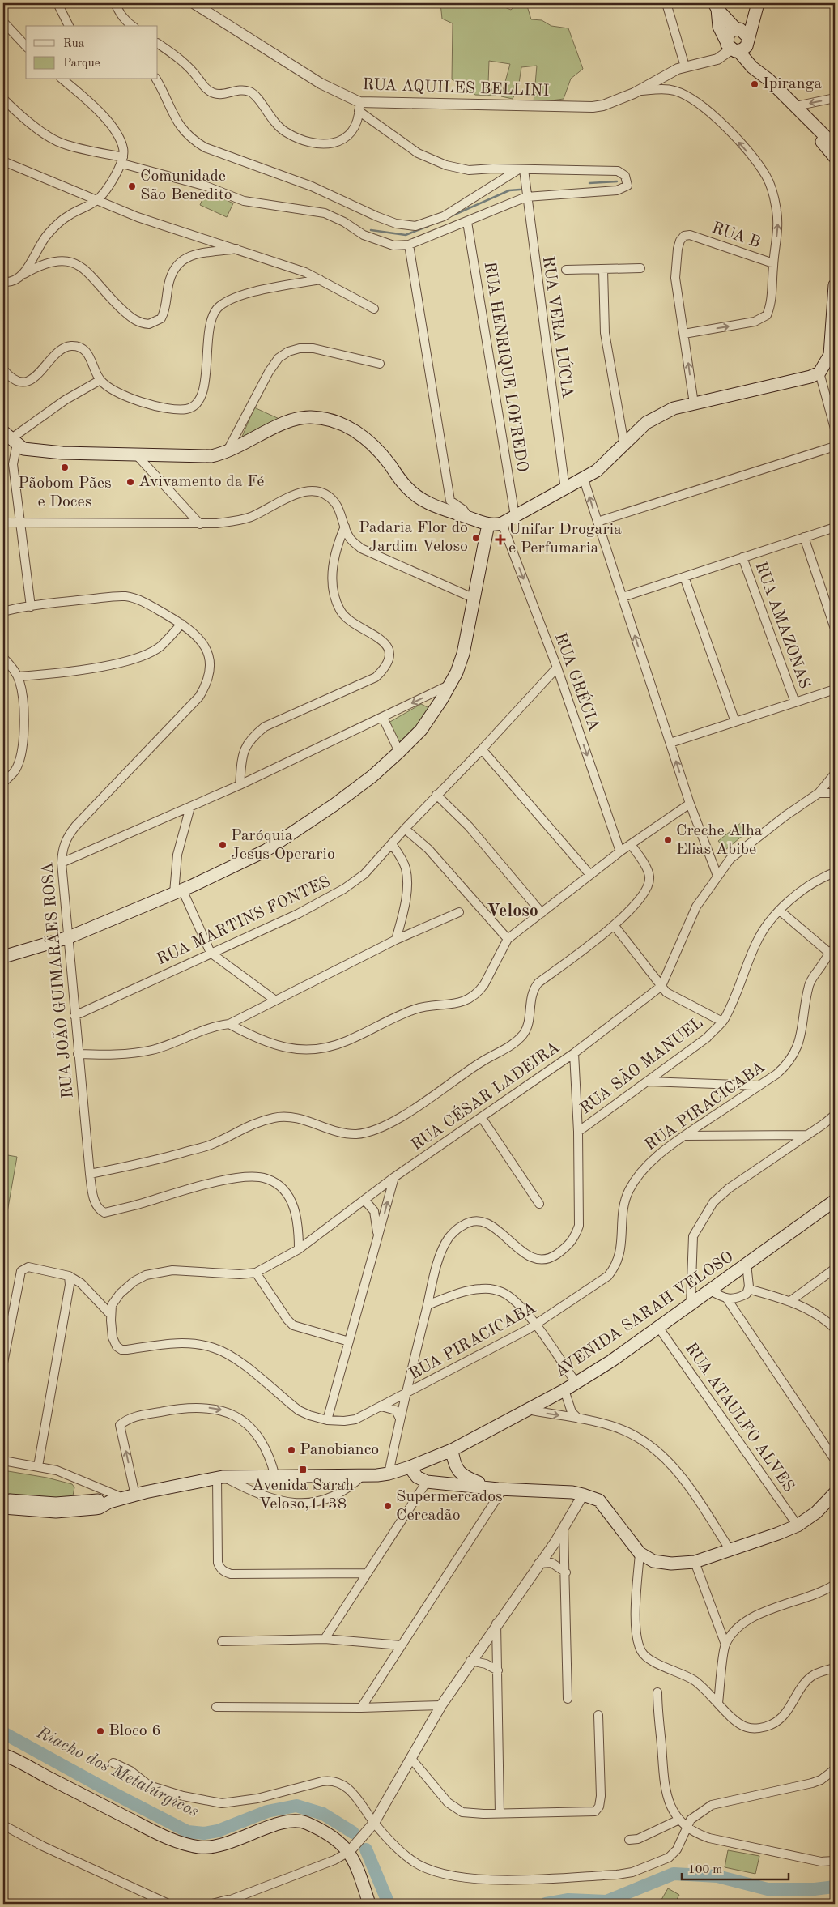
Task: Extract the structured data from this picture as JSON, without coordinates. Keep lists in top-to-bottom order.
{
  "streets": {
    "main road": ["AVENIDA SARAH VELOSO"],
    "street": [
      "RUA AQUILES BELLINI",
      "RUA B",
      "RUA VERA LÚCIA",
      "RUA HENRIQUE LOFREDO",
      "RUA AMAZONAS",
      "RUA GRÉCIA",
      "RUA MARTINS FONTES",
      "RUA JOÃO GUIMARÃES ROSA",
      "RUA SÃO MANUEL",
      "RUA CÉSAR LADEIRA",
      "RUA PIRACICABA",
      "RUA ATAULFO ALVES"
    ]
  },
  "crossings": [
    ["RUA GRÉCIA", "RUA MARTINS FONTES"],
    ["RUA MARTINS FONTES", "RUA JOÃO GUIMARÃES ROSA"],
    ["RUA JOÃO GUIMARÃES ROSA", "RUA CÉSAR LADEIRA"],
    ["RUA CÉSAR LADEIRA", "RUA PIRACICABA"],
    ["AVENIDA SARAH VELOSO", "RUA ATAULFO ALVES"]
  ],
  "one_way": ["RUA GRÉCIA"],
  "districts": ["Veloso"],
  "water": ["Riacho dos Metalúrgicos"],
  "places": {
    "other": [
      "Ipiranga",
      "Comunidade São Benedito",
      "Pãobom Pães e Doces",
      "Avivamento da Fé",
      "Padaria Flor do Jardim Veloso",
      "Creche Alha Elias Abibe",
      "Paróquia Jesus Operario",
      "Panobianco",
      "Supermercados Cercadão",
      "Bloco 6"
    ],
    "health": ["Unifar Drogaria e Perfumaria"],
    "transit": ["Avenida Sarah Veloso,1138"]
  },
  "legend": ["Rua", "Parque"],
  "scale_bar": "100 m"
}
